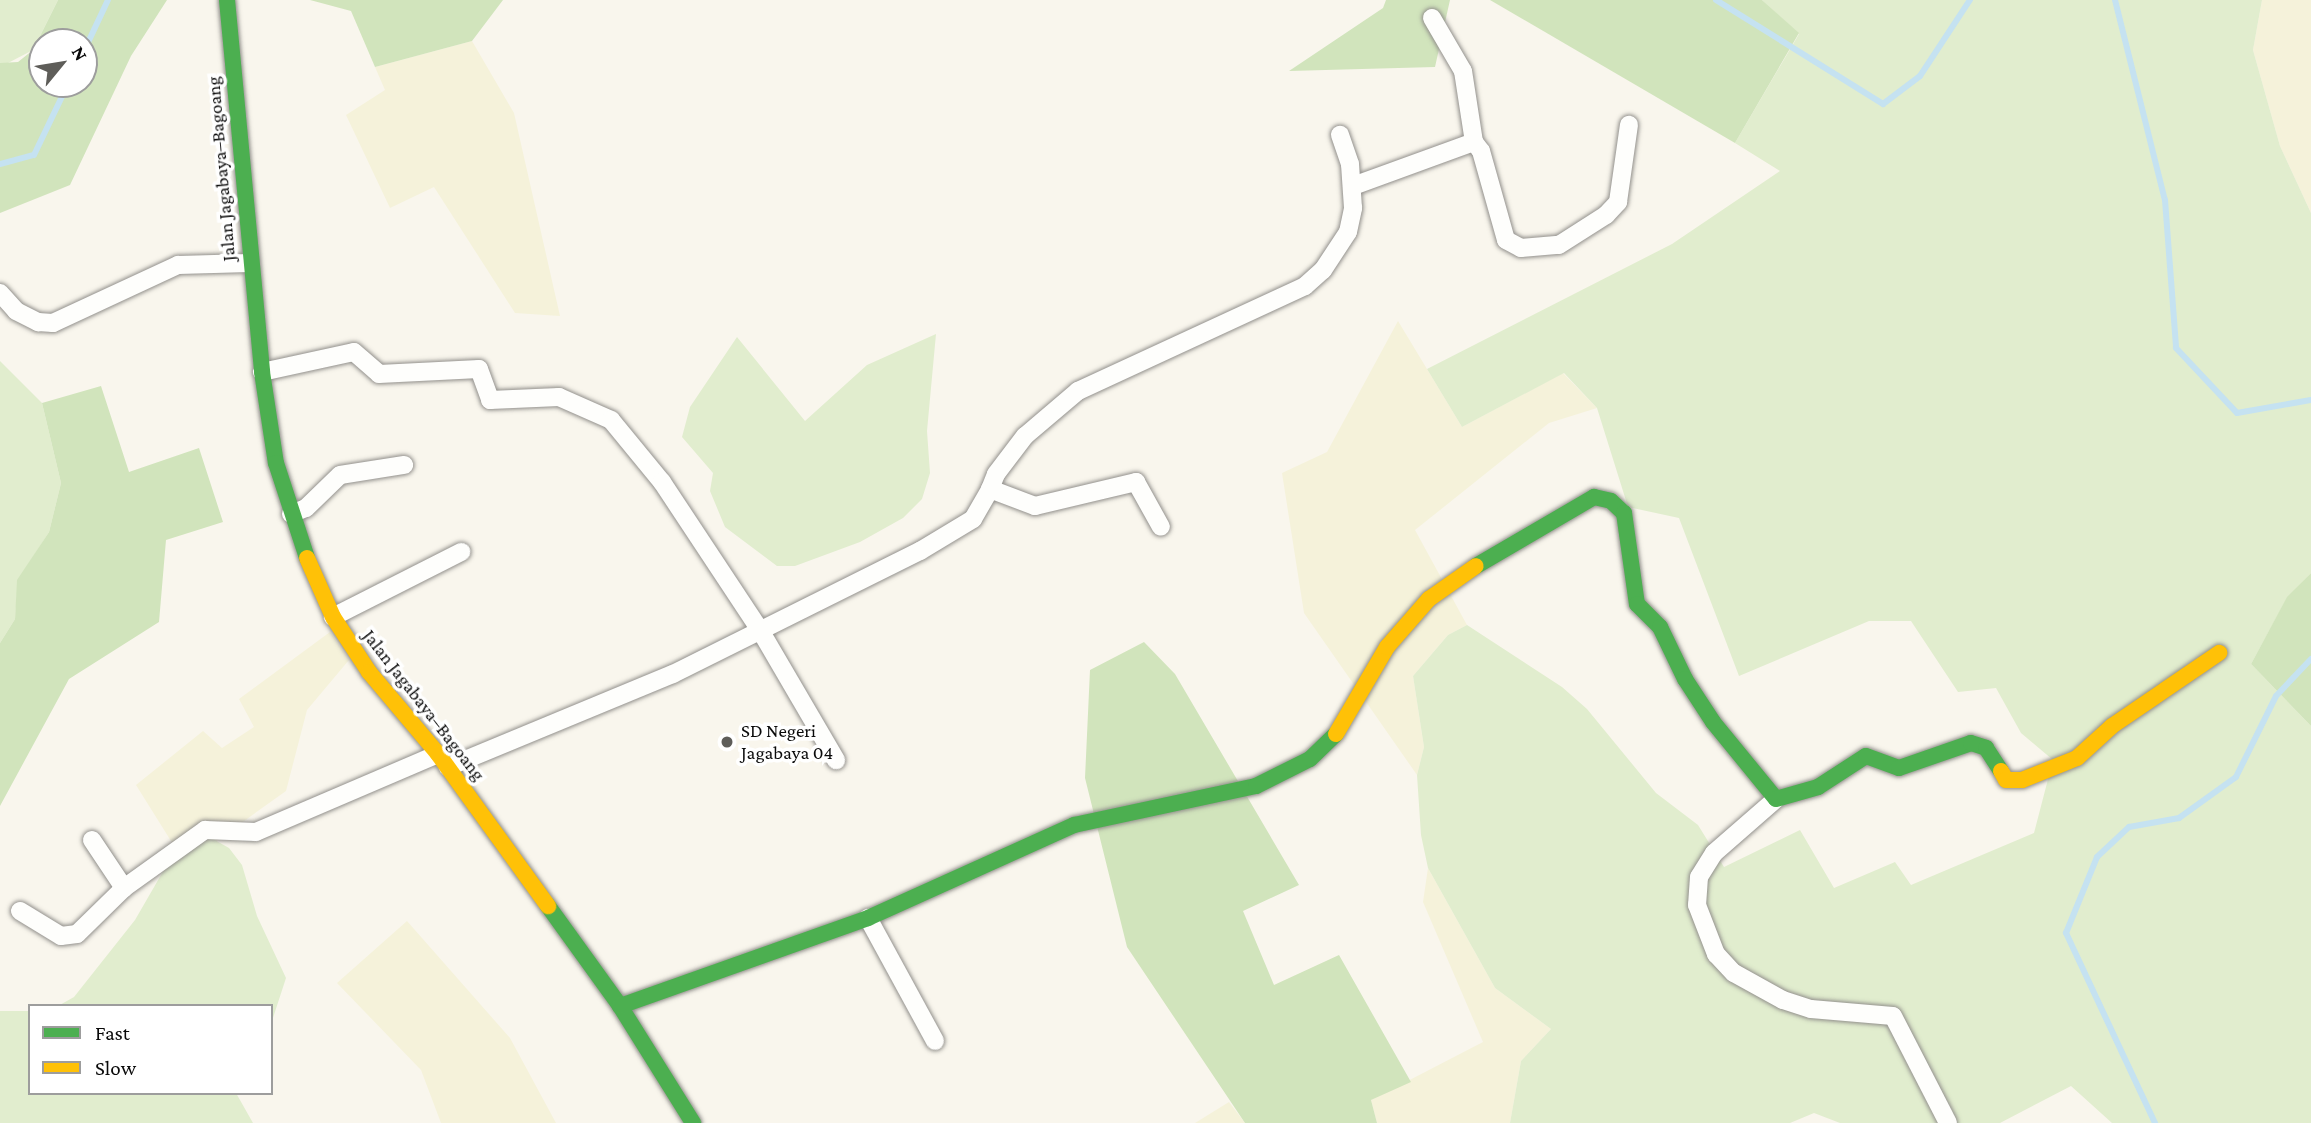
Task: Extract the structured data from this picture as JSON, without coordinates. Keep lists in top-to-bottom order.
{
  "streets": {
    "street": ["Jalan Jagabaya–Bagoang"]
  },
  "places": ["SD Negeri Jagabaya 04"],
  "legend": ["Fast", "Slow"],
  "north": "top right"
}
